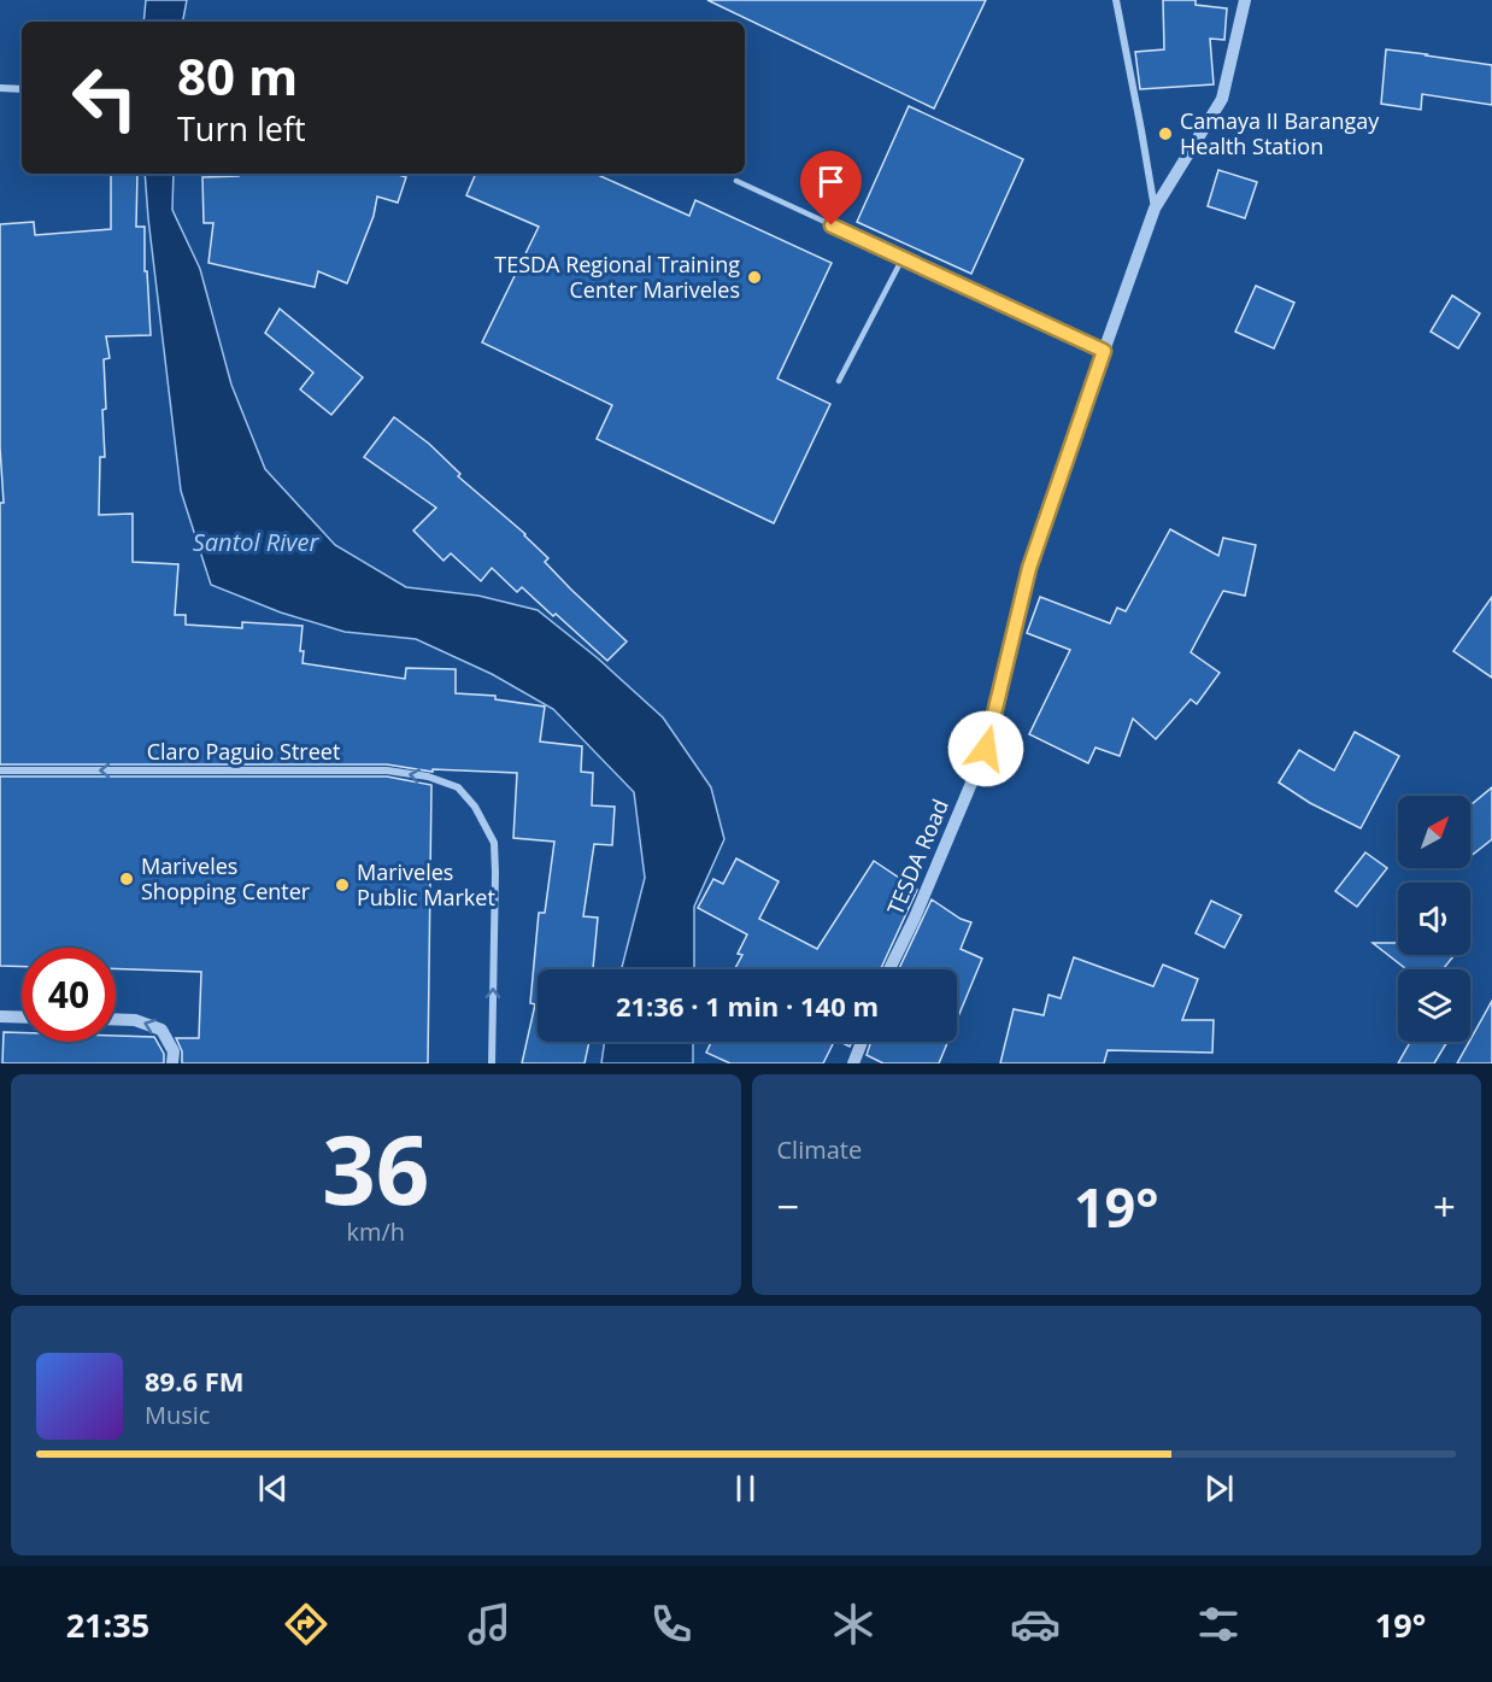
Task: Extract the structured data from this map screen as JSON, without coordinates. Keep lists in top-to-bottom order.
{
  "streets": {
    "street": ["Claro Paguio Street", "TESDA Road"]
  },
  "water": ["Santol River"],
  "places": [
    "Camaya II Barangay Health Station",
    "TESDA Regional Training Center Mariveles",
    "Mariveles Shopping Center",
    "Mariveles Public Market"
  ],
  "north": "top right",
  "page": {
    "turn": ["80 m", "Turn left"],
    "limit": "40",
    "trip": "21:36 · 1 min · 140 m",
    "tile": [
      ["36", "km/h"],
      "Climate"
    ],
    "heat": ["−", "19°", "+"],
    "song": ["89.6 FM", "Music"],
    "tabs": ["21:35", "19°"]
  }
}
